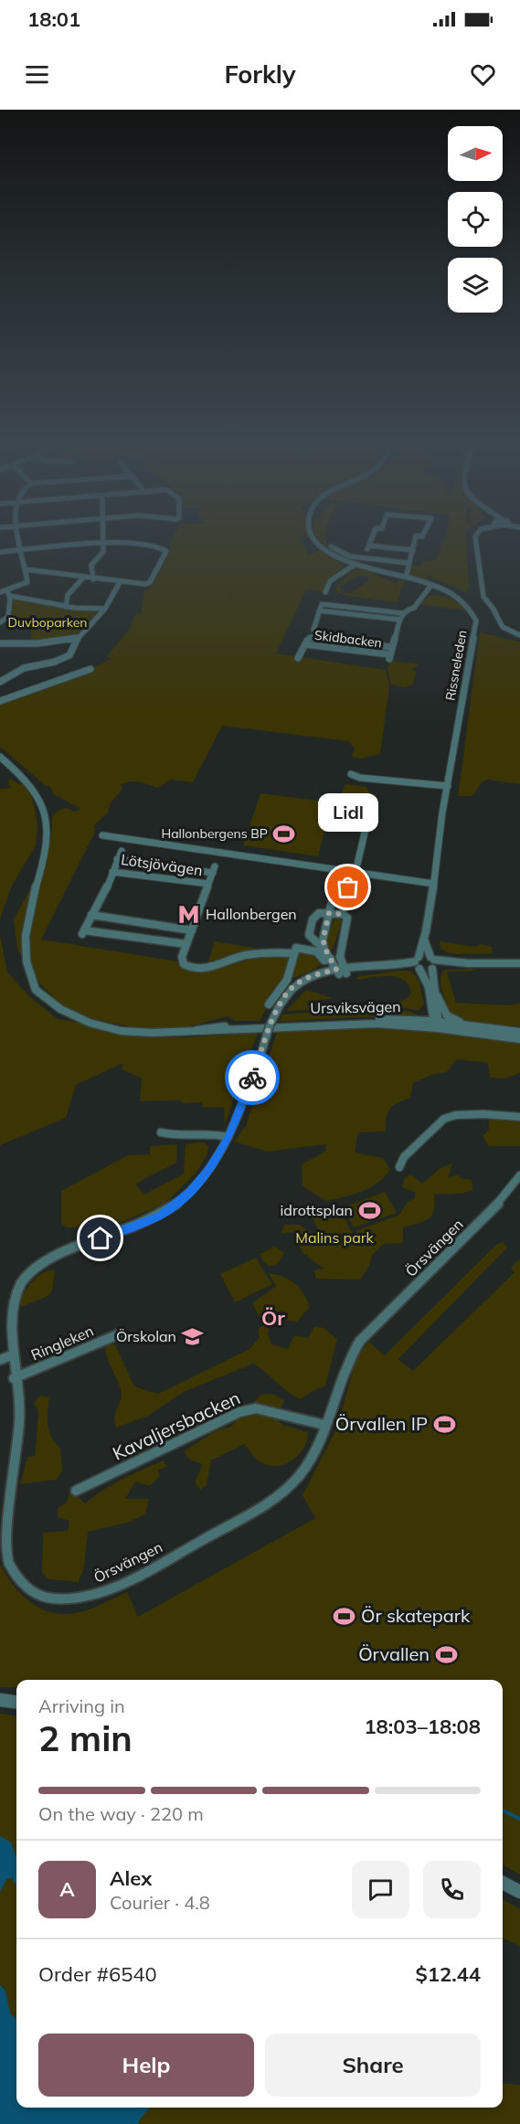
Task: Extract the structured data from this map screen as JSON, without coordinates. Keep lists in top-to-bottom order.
{
  "streets": {
    "street": [
      "Skidbacken",
      "Rissneleden",
      "Lötsjövägen",
      "Ursviksvägen",
      "Örsvängen",
      "Ringleken",
      "Kavaljersbacken"
    ]
  },
  "crossings": [
    ["Rissneleden", "Lötsjövägen"],
    ["Rissneleden", "Örsvängen"],
    ["Örsvängen", "Ringleken"],
    ["Örsvängen", "Kavaljersbacken"]
  ],
  "districts": ["Ör"],
  "parks": ["Duvboparken", "Malins park"],
  "places": {
    "sports": [
      "Hallonbergens BP",
      "idrottsplan",
      "Örvallen IP",
      "Ör skatepark",
      "Örvallen"
    ],
    "other": ["Lidl"],
    "metro station": ["Hallonbergen"],
    "school or university": ["Örskolan"]
  },
  "north": "right",
  "page": {
    "status": "18:01",
    "header": "Forkly",
    "bubble": "Lidl",
    "heading": ["2 min", "Arriving in", "18:03–18:08"],
    "panel": [
      "Alex",
      "Courier · 4.8",
      "Order #6540",
      "$12.44"
    ],
    "bar": "On the way · 220 m",
    "round": "A",
    "buttons": ["Help", "Share"]
  }
}
